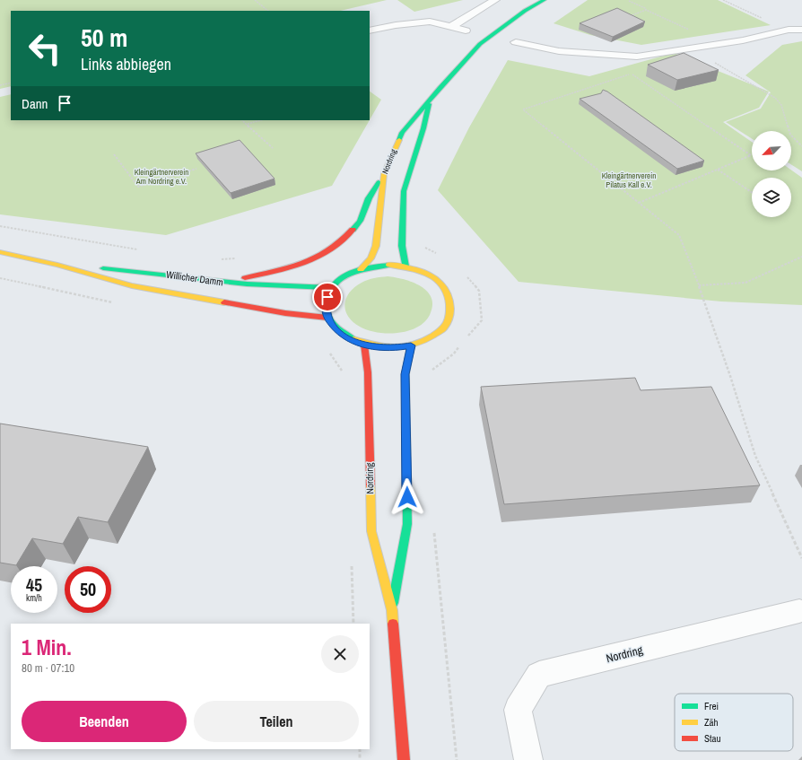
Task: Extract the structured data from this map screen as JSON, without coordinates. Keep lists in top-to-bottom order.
{
  "streets": {
    "main road": ["Nordring", "Willicher Damm"]
  },
  "crossings": [
    ["Nordring", "Willicher Damm"]
  ],
  "parks": ["Kleingärtnerverein Am Nordring e.V.", "Kleingärtnerverein Pilatus Kall e.V."],
  "legend": ["Frei", "Zäh", "Stau"],
  "north": "bottom left",
  "page": {
    "turn": ["50 m", "Links abbiegen"],
    "then": "Dann",
    "speed": "45 km/h",
    "limit": "50",
    "heading": ["1 Min.", "80 m · 07:10"],
    "buttons": ["Beenden", "Teilen"]
  }
}
